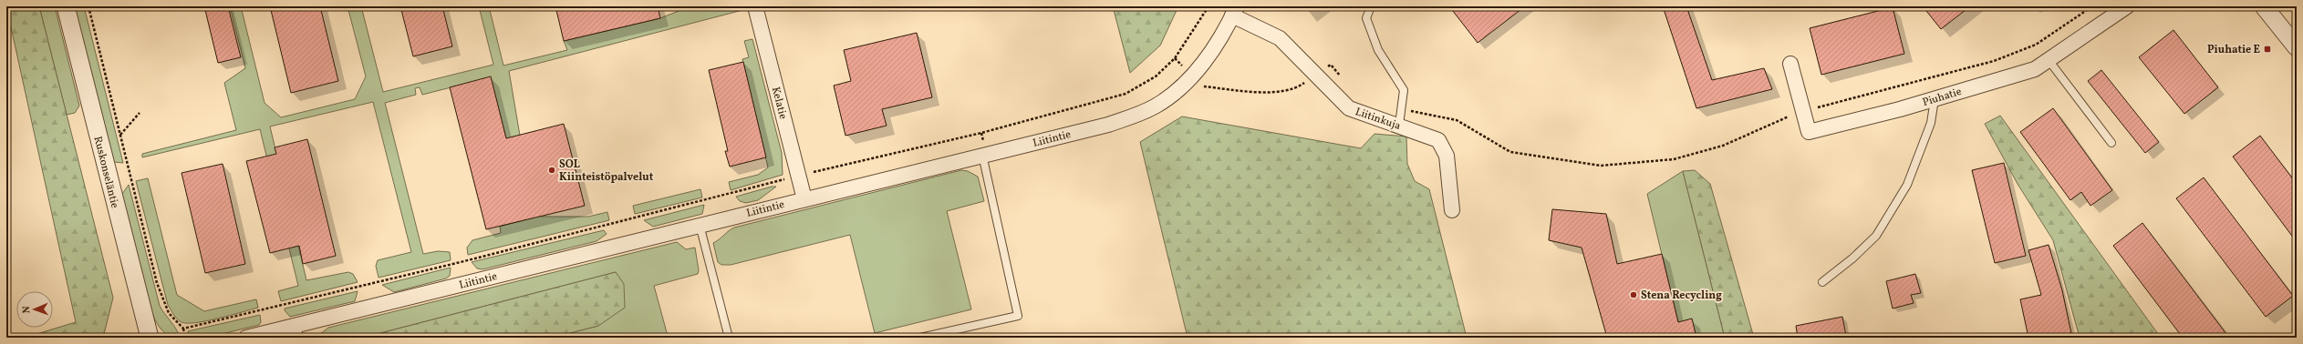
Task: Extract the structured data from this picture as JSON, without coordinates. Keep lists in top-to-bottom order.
{
  "streets": {
    "street": [
      "Piuhatie",
      "Kelatie",
      "Liitinkuja",
      "Liitintie",
      "Ruskonseläntie"
    ]
  },
  "crossings": [
    ["Kelatie", "Liitintie"],
    ["Liitinkuja", "Liitintie"]
  ],
  "places": {
    "transit": ["Piuhatie E"],
    "other": ["SOL Kiinteistöpalvelut", "Stena Recycling"]
  },
  "north": "left"
}
